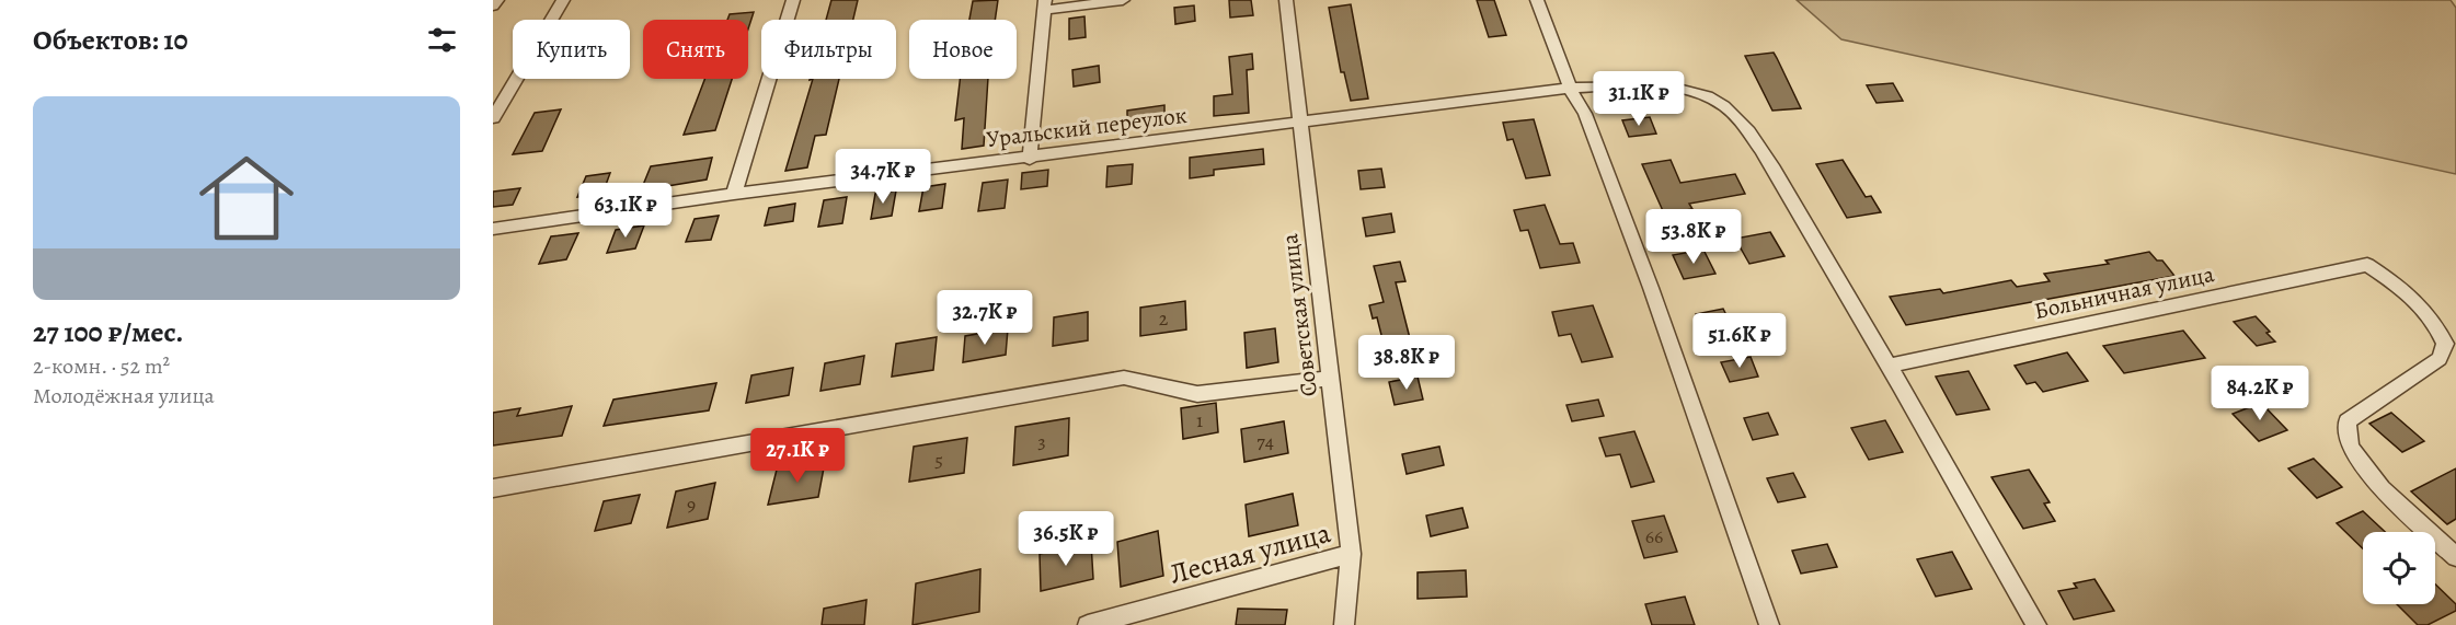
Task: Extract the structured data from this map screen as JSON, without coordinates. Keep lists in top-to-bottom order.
{
  "streets": {
    "street": [
      "Уральский переулок",
      "Больничная улица",
      "Советская улица",
      "Лесная улица"
    ]
  },
  "crossings": [
    ["Уральский переулок", "Советская улица"],
    ["Советская улица", "Лесная улица"]
  ],
  "house_numbers": [
    "2",
    "1",
    "3",
    "74",
    "5",
    "9",
    "66"
  ],
  "page": {
    "heading": "Объектов: 10",
    "chip": [
      "Купить",
      "Снять",
      "Фильтры",
      "Новое"
    ],
    "price": [
      "31.1K ₽",
      "34.7K ₽",
      "63.1K ₽",
      "53.8K ₽",
      "32.7K ₽",
      "51.6K ₽",
      "38.8K ₽",
      "84.2K ₽",
      "27.1K ₽",
      "36.5K ₽"
    ],
    "list": [
      {
        "name": "27 100 ₽/мес.",
        "note": "2-комн. · 52 m² · Молодёжная улица"
      }
    ]
  }
}
